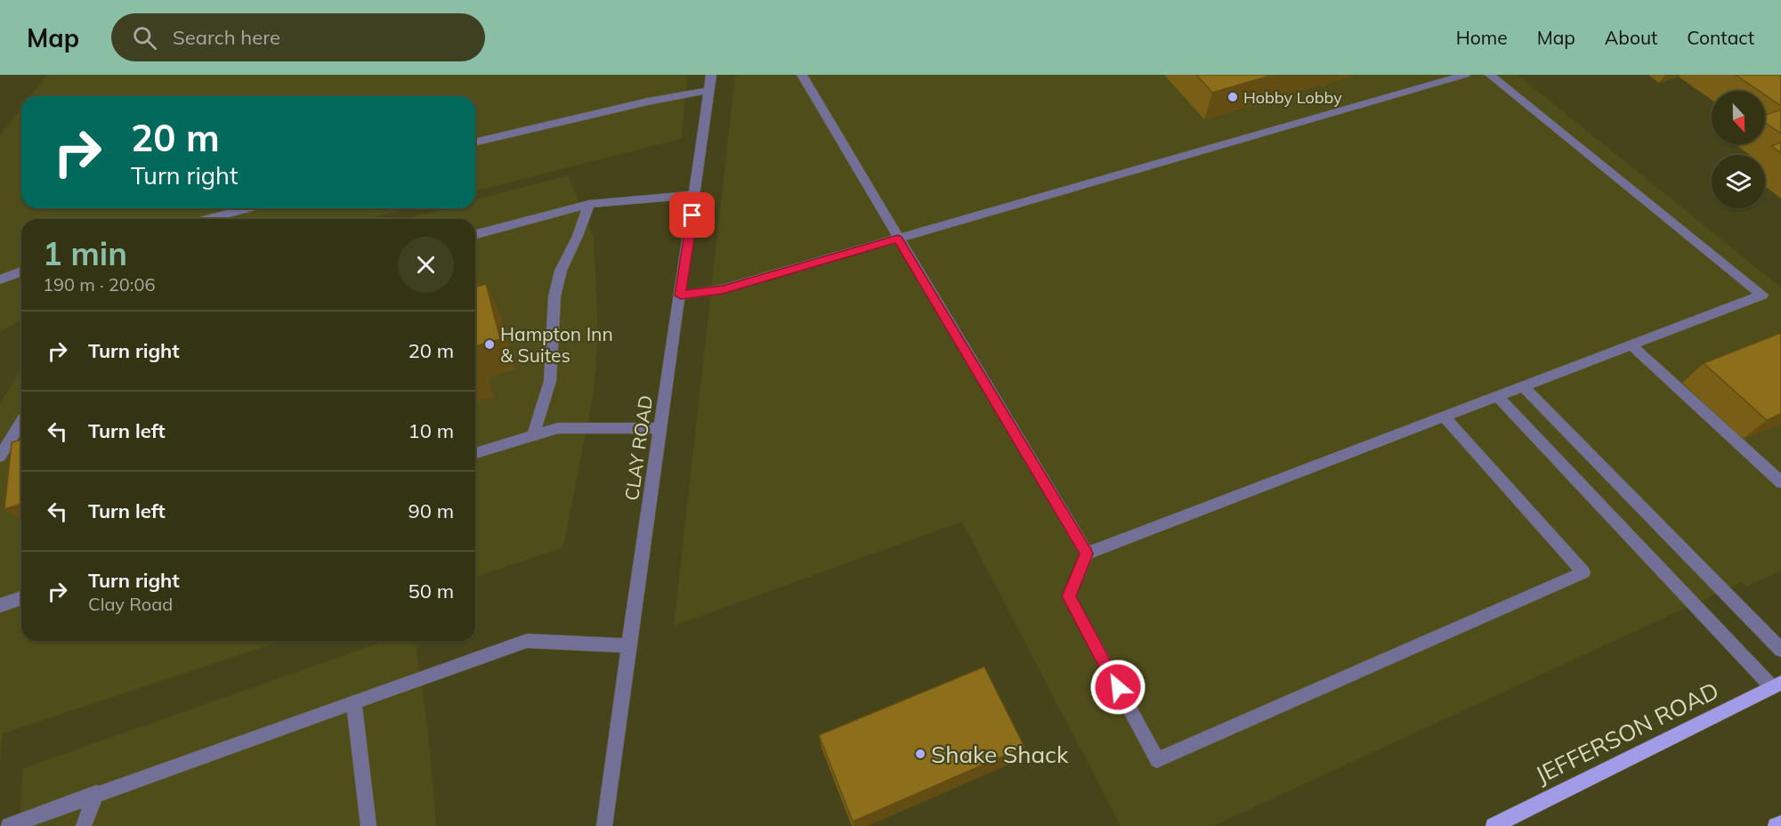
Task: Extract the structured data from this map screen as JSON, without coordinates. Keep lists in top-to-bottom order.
{
  "streets": {
    "main road": ["JEFFERSON ROAD"],
    "street": ["CLAY ROAD"]
  },
  "places": ["Hobby Lobby", "Hampton Inn & Suites", "Shake Shack"],
  "north": "bottom",
  "page": {
    "header": "Map",
    "search": "Search here",
    "nav": [
      "Home",
      "Map",
      "About",
      "Contact"
    ],
    "turn": ["20 m", "Turn right"],
    "heading": ["1 min", "190 m · 20:06"],
    "list": [
      {
        "name": "Turn right",
        "value": "20 m"
      },
      {
        "name": "Turn left",
        "value": "10 m"
      },
      {
        "name": "Turn left",
        "value": "90 m"
      },
      {
        "name": "Turn right",
        "note": "Clay Road",
        "value": "50 m"
      }
    ]
  }
}
